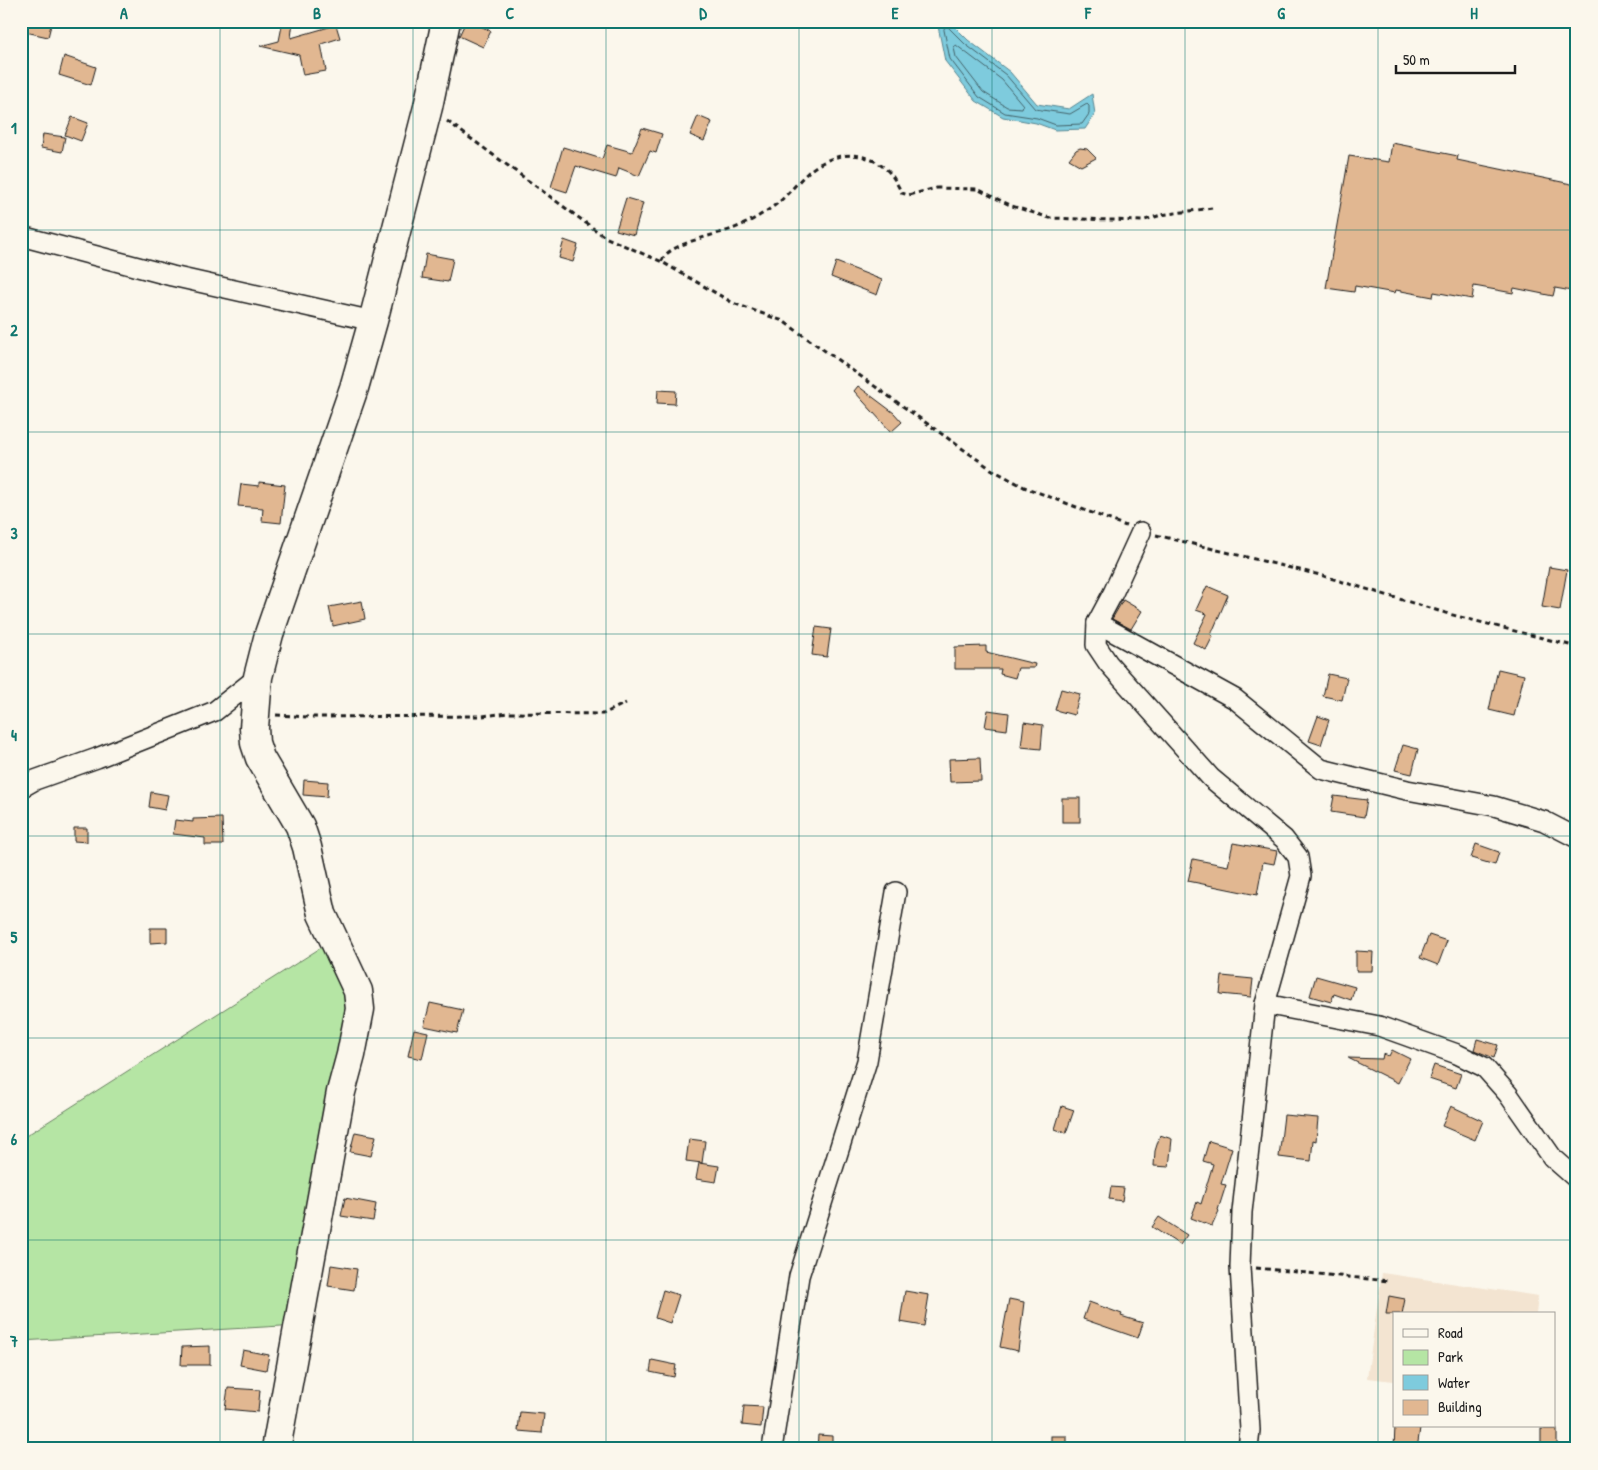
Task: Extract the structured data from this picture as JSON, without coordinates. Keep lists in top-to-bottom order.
{
  "legend": [
    "Road",
    "Park",
    "Water",
    "Building"
  ],
  "scale_bar": "50 m",
  "grid": {
    "columns": [
      "A",
      "B",
      "C",
      "D",
      "E",
      "F",
      "G",
      "H"
    ],
    "rows": [
      "1",
      "2",
      "3",
      "4",
      "5",
      "6",
      "7"
    ]
  }
}
